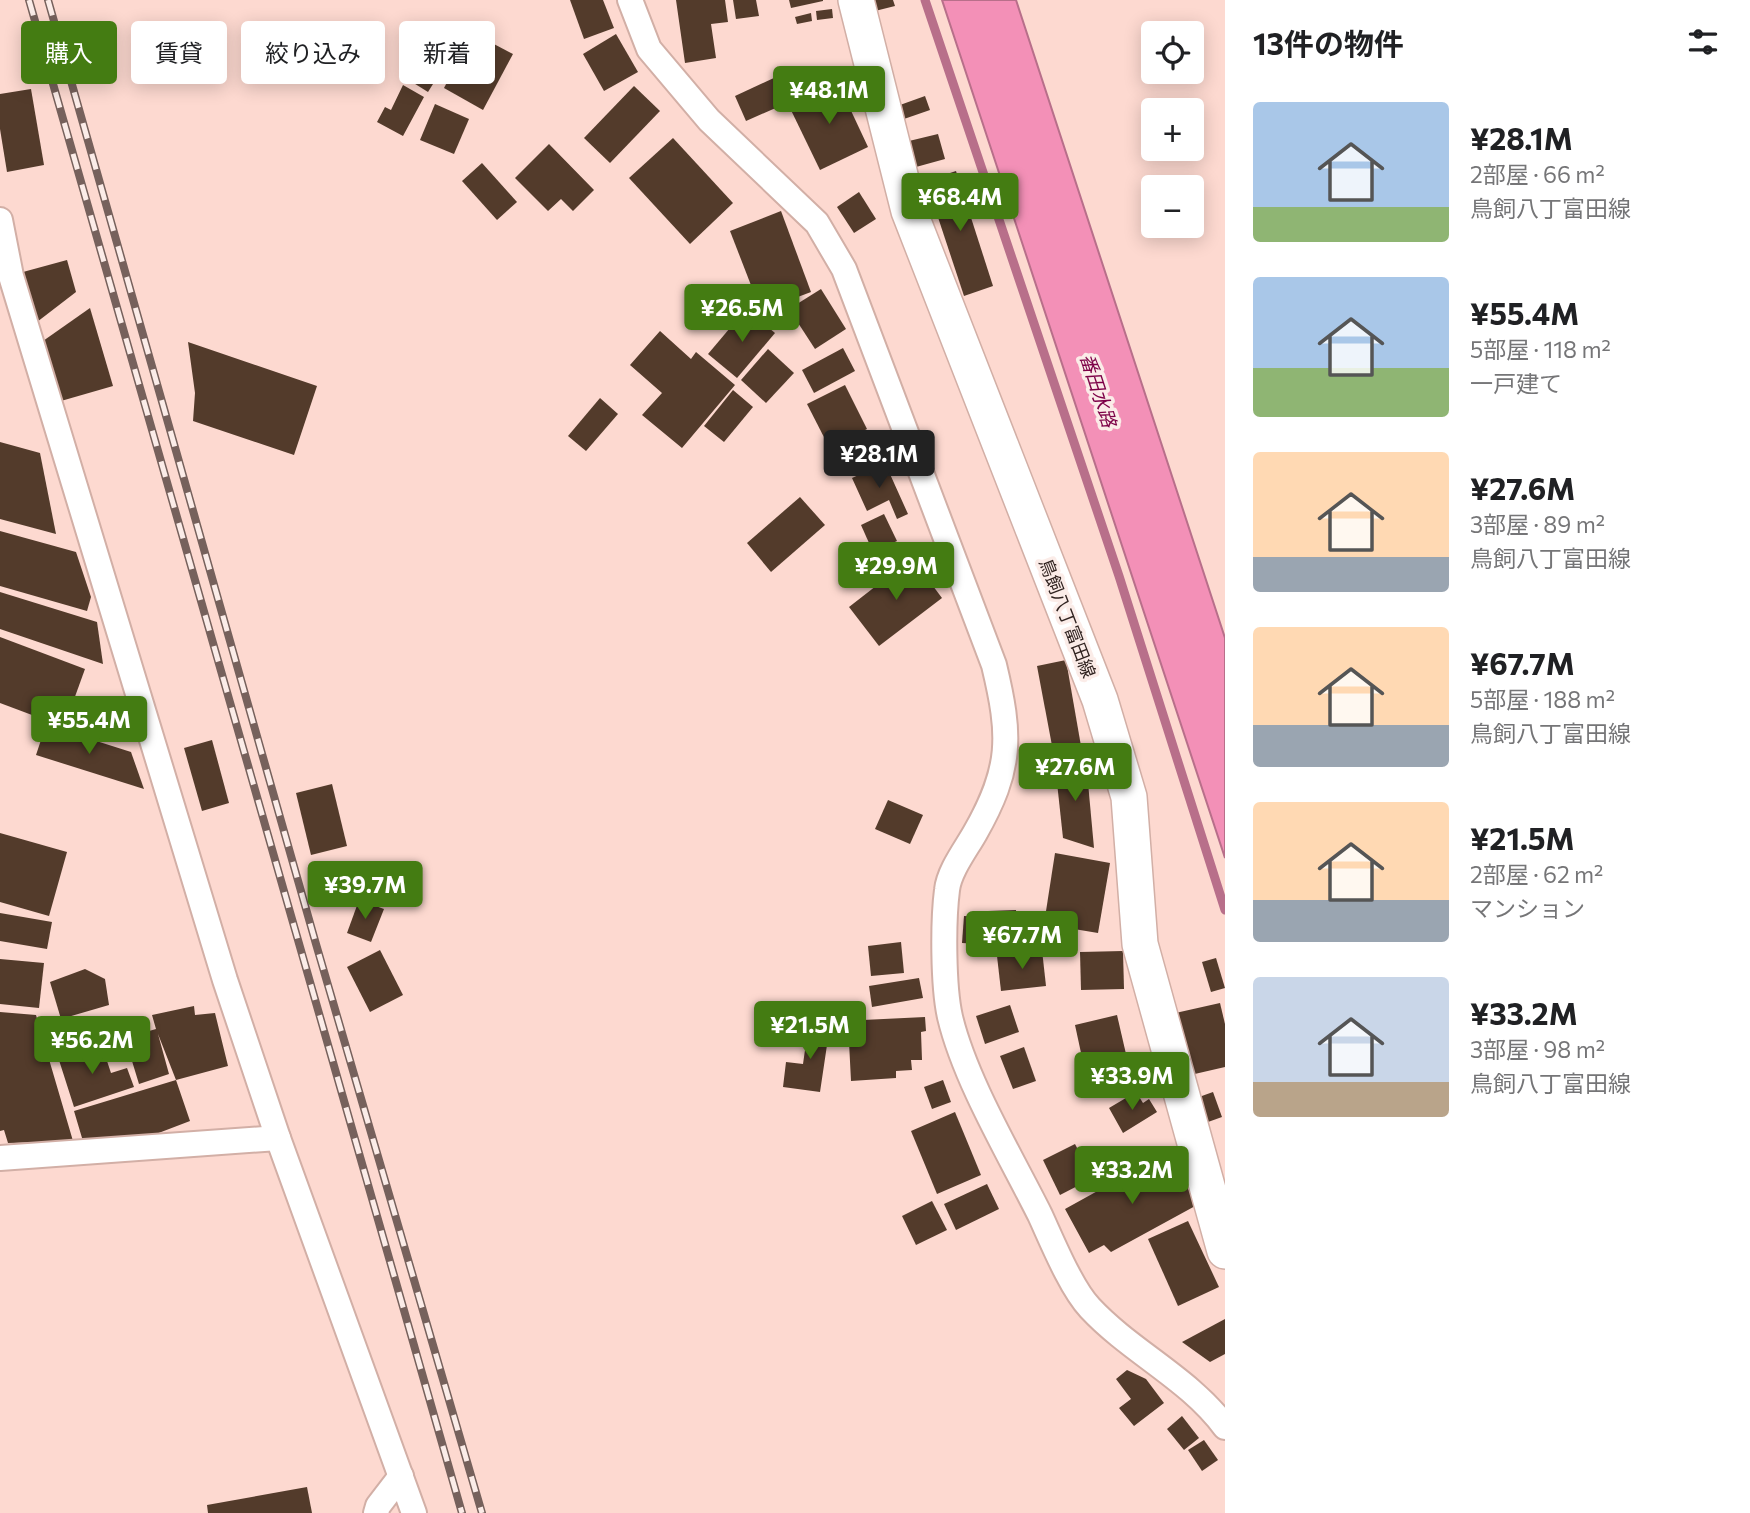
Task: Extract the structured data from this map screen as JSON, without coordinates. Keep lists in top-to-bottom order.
{
  "streets": {
    "main road": ["鳥飼八丁富田線"]
  },
  "water": ["番田水路"],
  "page": {
    "heading": "13件の物件",
    "map_buttons": ["+", "−"],
    "chip": [
      "購入",
      "賃貸",
      "絞り込み",
      "新着"
    ],
    "price": [
      "¥48.1M",
      "¥68.4M",
      "¥26.5M",
      "¥28.1M",
      "¥29.9M",
      "¥55.4M",
      "¥27.6M",
      "¥39.7M",
      "¥67.7M",
      "¥21.5M",
      "¥56.2M",
      "¥33.9M",
      "¥33.2M"
    ],
    "list": [
      {
        "name": "¥28.1M",
        "note": "2部屋 · 66 m² · 鳥飼八丁富田線"
      },
      {
        "name": "¥55.4M",
        "note": "5部屋 · 118 m² · 一戸建て"
      },
      {
        "name": "¥27.6M",
        "note": "3部屋 · 89 m² · 鳥飼八丁富田線"
      },
      {
        "name": "¥67.7M",
        "note": "5部屋 · 188 m² · 鳥飼八丁富田線"
      },
      {
        "name": "¥21.5M",
        "note": "2部屋 · 62 m² · マンション"
      },
      {
        "name": "¥33.2M",
        "note": "3部屋 · 98 m² · 鳥飼八丁富田線"
      }
    ]
  }
}
